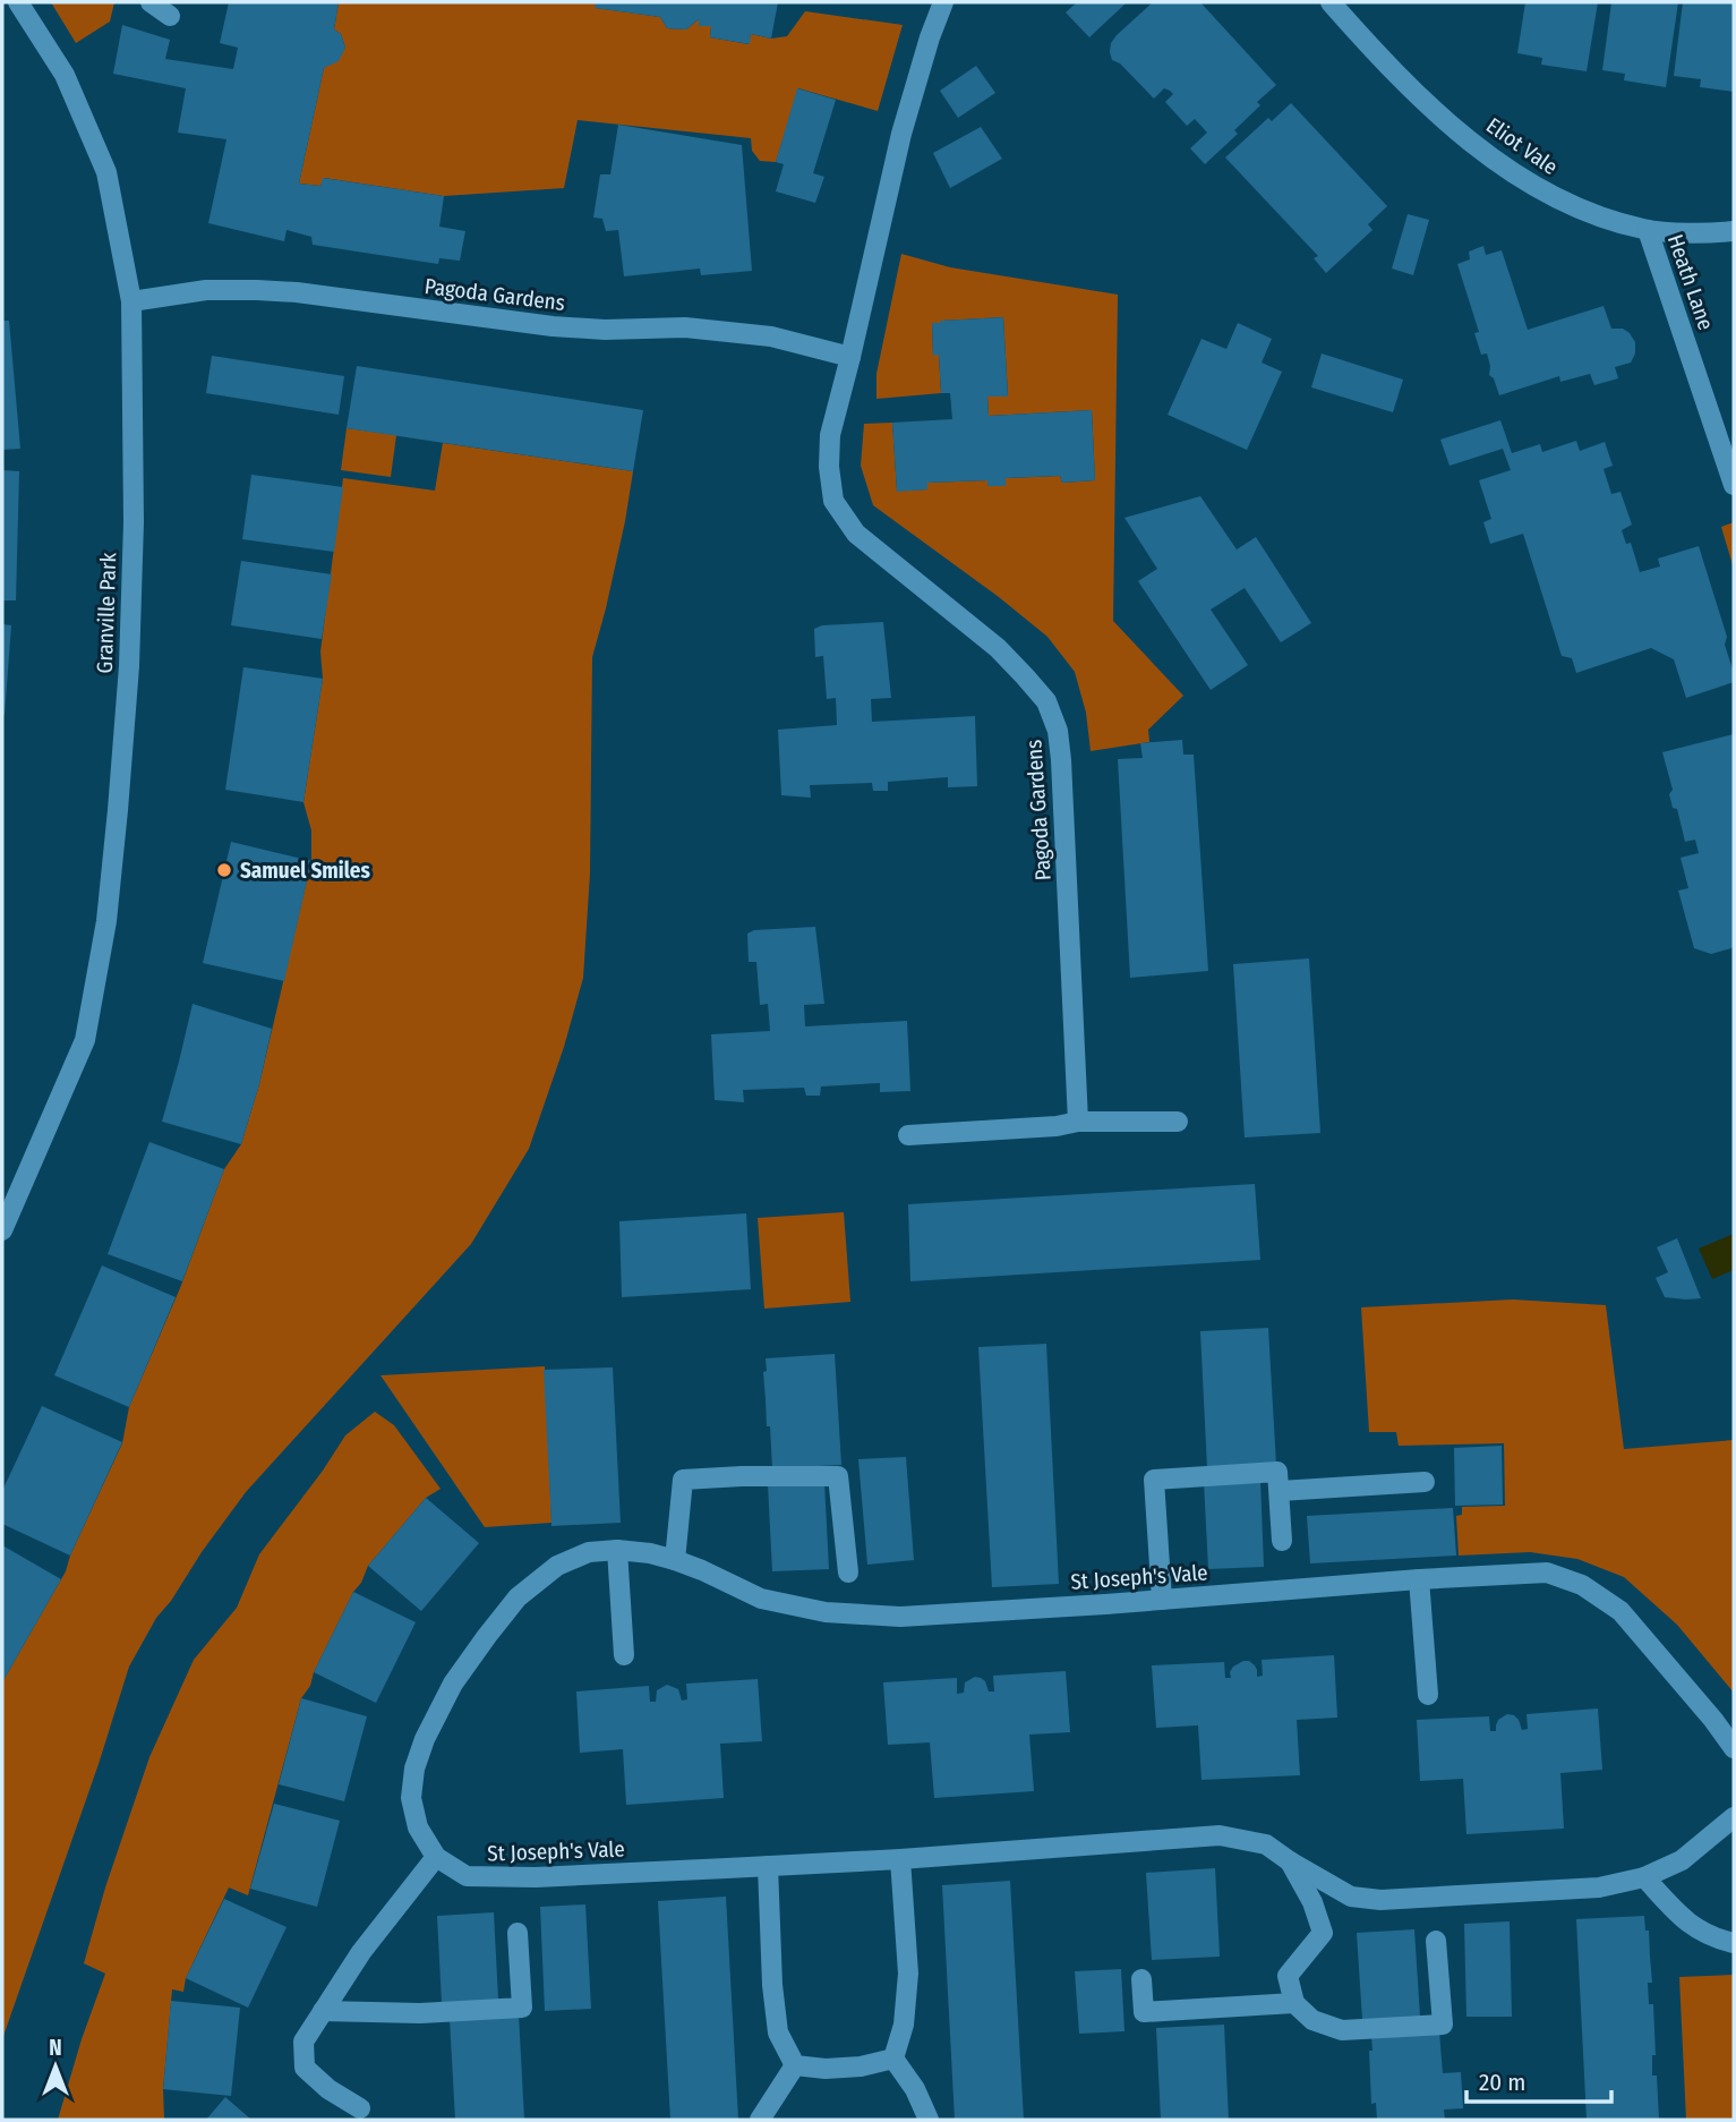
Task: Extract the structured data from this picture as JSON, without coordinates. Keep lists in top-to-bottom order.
{
  "streets": {
    "street": [
      "Eliot Vale",
      "Heath Lane",
      "Pagoda Gardens",
      "Granville Park",
      "St Joseph's Vale"
    ]
  },
  "crossings": [
    ["Eliot Vale", "Heath Lane"],
    ["Pagoda Gardens", "Granville Park"]
  ],
  "places": ["Samuel Smiles"],
  "scale_bar": "20 m",
  "north": "top"
}
